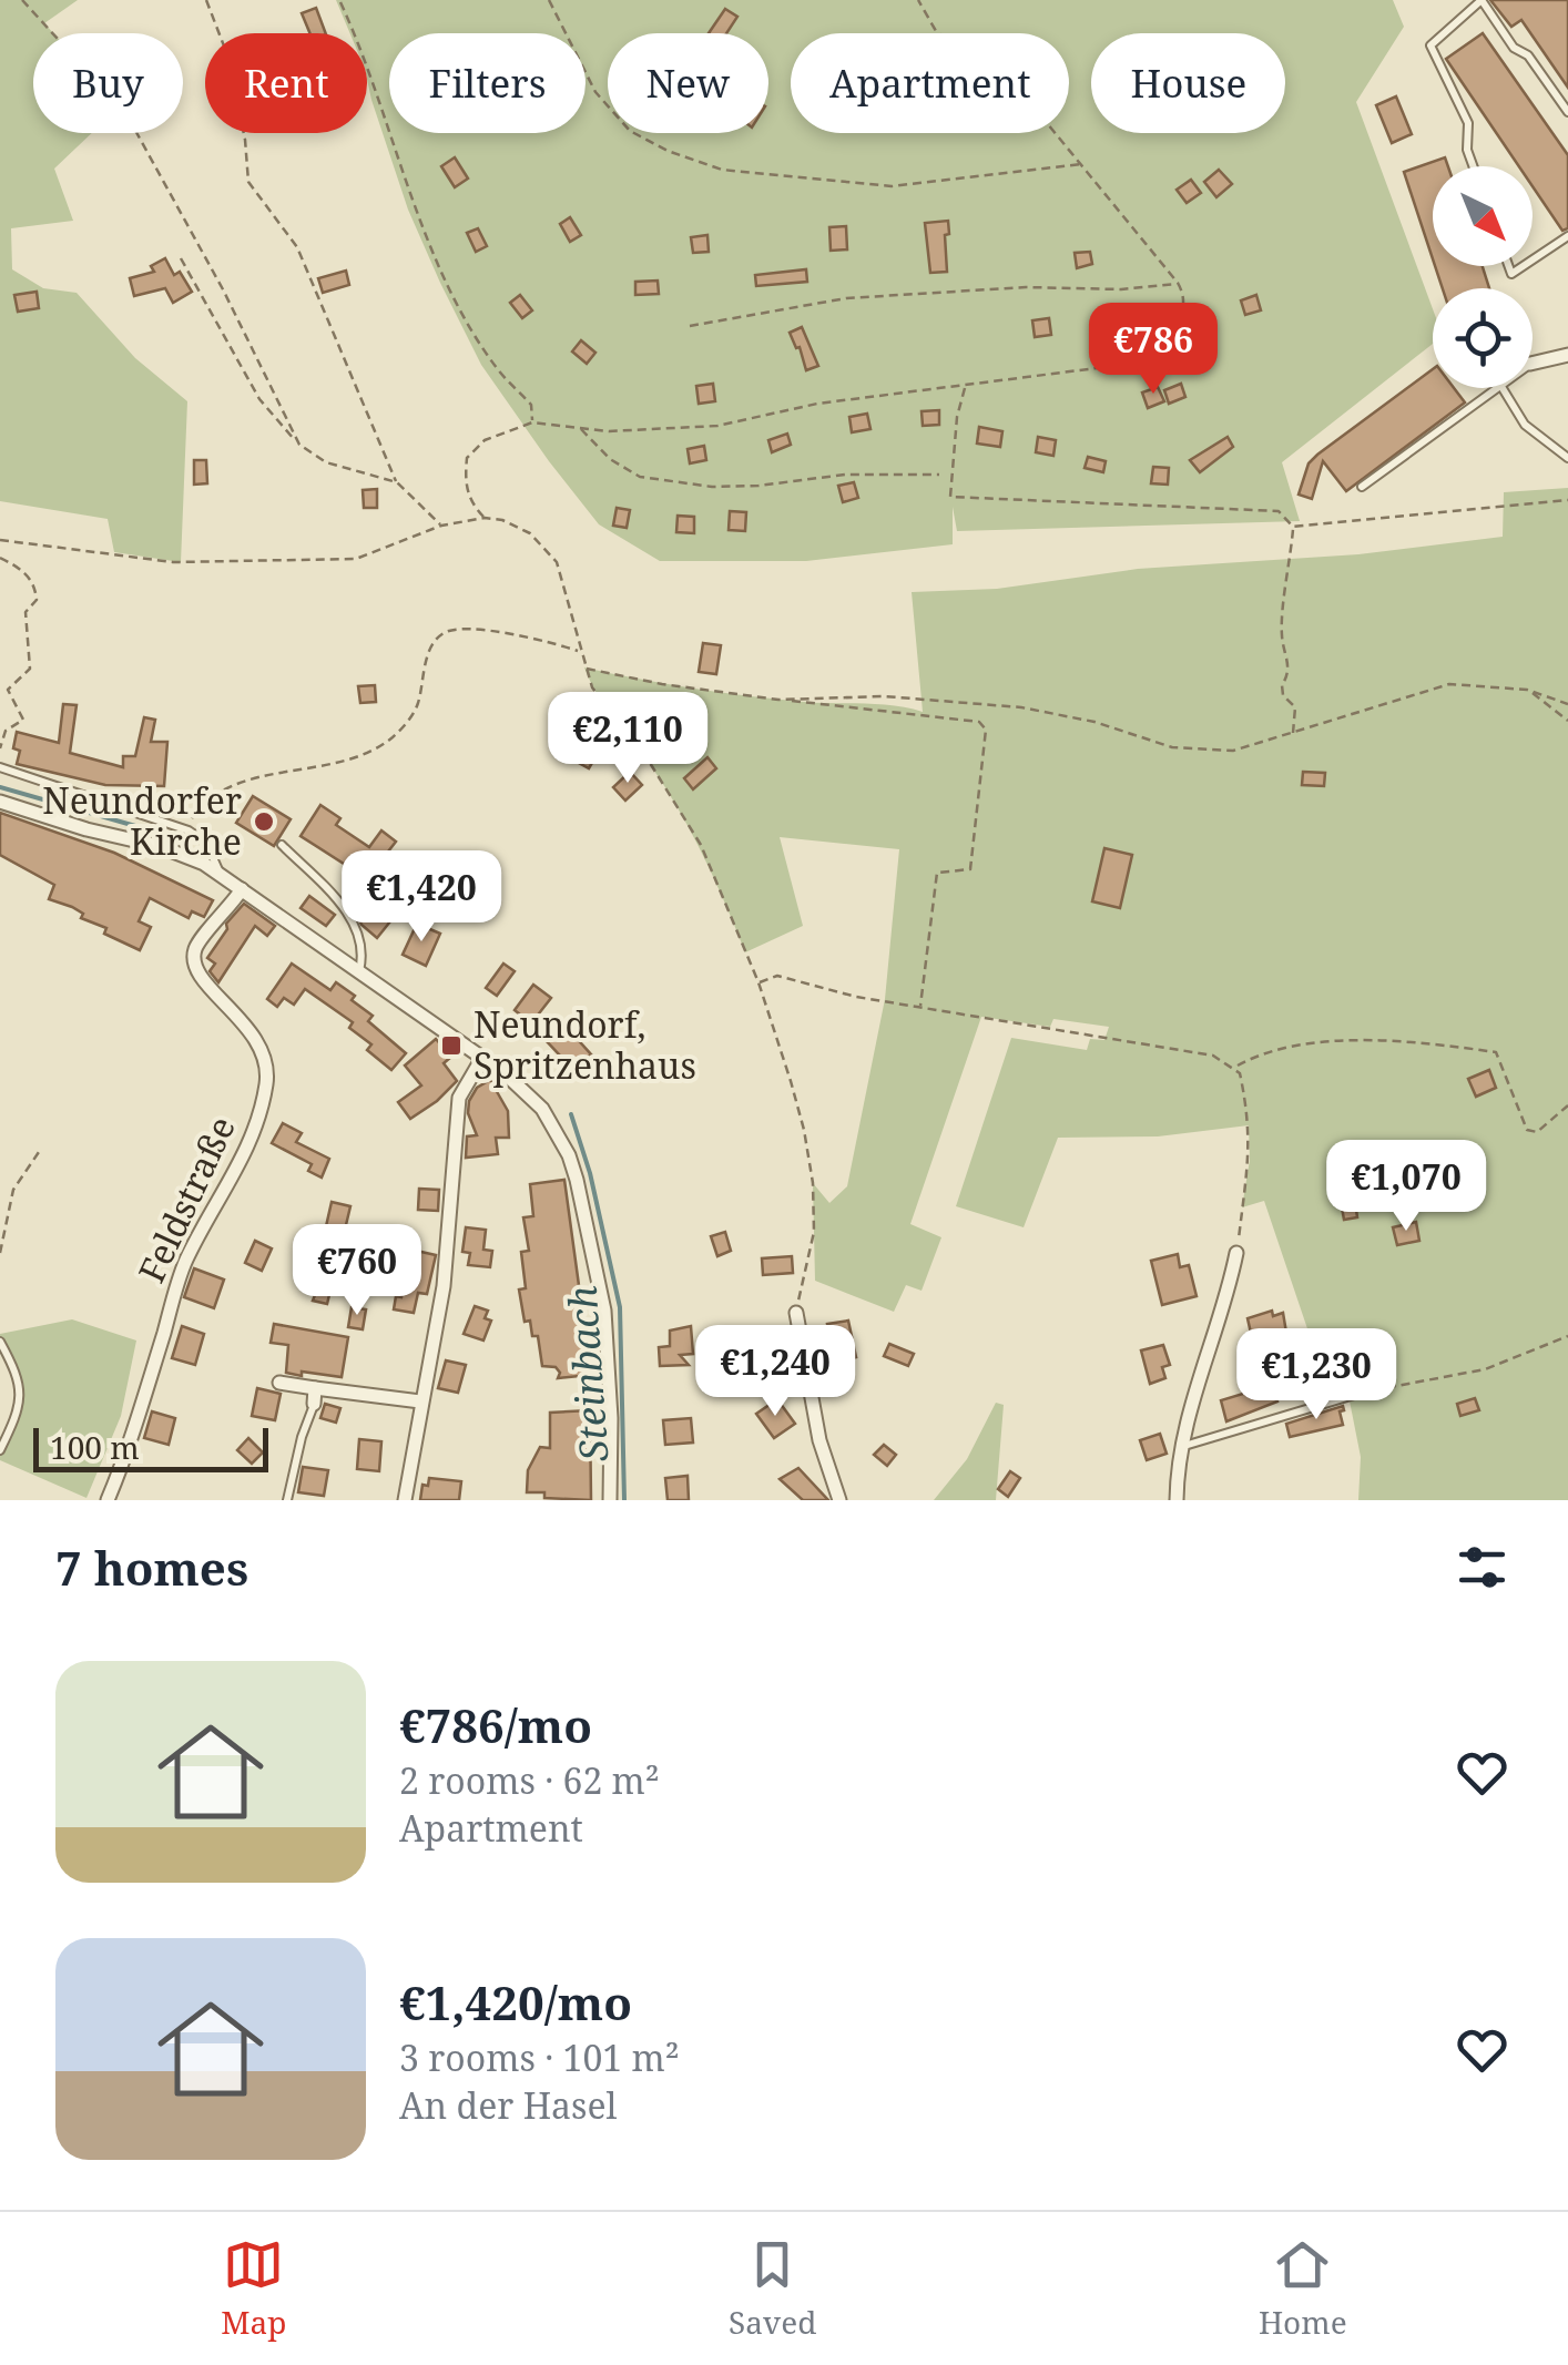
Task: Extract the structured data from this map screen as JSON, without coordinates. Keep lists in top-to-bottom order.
{
  "streets": {
    "street": ["Feldstraße"]
  },
  "water": ["Steinbach"],
  "places": {
    "other": ["Neundorfer Kirche"],
    "transit": ["Neundorf, Spritzenhaus"]
  },
  "scale_bar": "100 m",
  "north": "bottom right",
  "page": {
    "chip": [
      "Buy",
      "Rent",
      "Filters",
      "New",
      "Apartment",
      "House"
    ],
    "price": [
      "€786",
      "€2,110",
      "€1,420",
      "€1,070",
      "€760",
      "€1,240",
      "€1,230"
    ],
    "scale": "100 m",
    "heading": "7 homes",
    "list": [
      {
        "name": "€786/mo",
        "note": "2 rooms · 62 m² · Apartment"
      },
      {
        "name": "€1,420/mo",
        "note": "3 rooms · 101 m² · An der Hasel"
      }
    ],
    "tabs": ["Map", "Saved", "Home"]
  }
}
